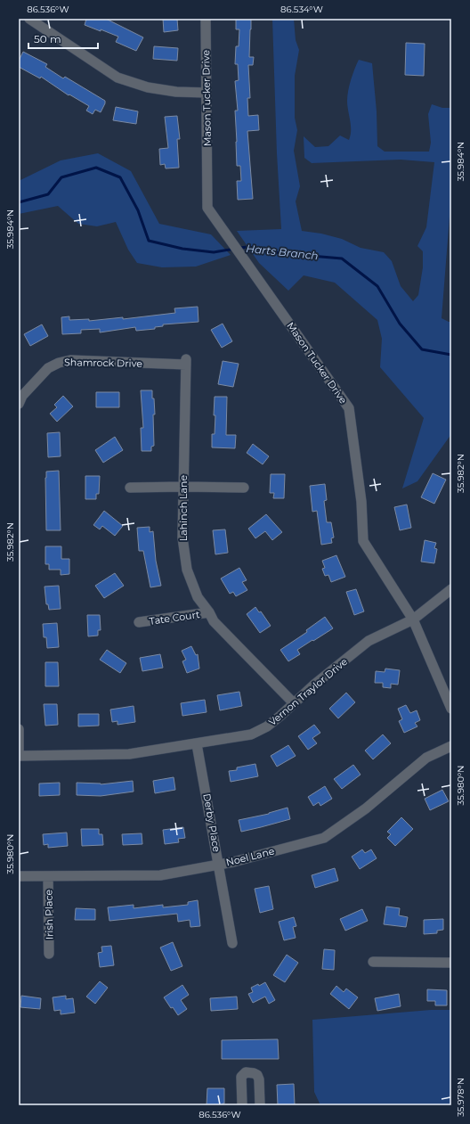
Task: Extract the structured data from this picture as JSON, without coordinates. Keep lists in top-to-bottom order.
{
  "streets": {
    "street": [
      "Mason Tucker Drive",
      "Shamrock Drive",
      "Lahinch Lane",
      "Tate Court",
      "Vernon Traylor Drive",
      "Derby Place",
      "Noel Lane",
      "Irish Place"
    ]
  },
  "crossings": [
    ["Mason Tucker Drive", "Vernon Traylor Drive"],
    ["Shamrock Drive", "Lahinch Lane"],
    ["Lahinch Lane", "Tate Court"],
    ["Lahinch Lane", "Vernon Traylor Drive"],
    ["Vernon Traylor Drive", "Derby Place"],
    ["Derby Place", "Noel Lane"],
    ["Noel Lane", "Irish Place"]
  ],
  "water": ["Harts Branch"],
  "scale_bar": "50 m",
  "coordinates": [
    "86.536°W",
    "86.534°W",
    "35.984°N",
    "35.982°N",
    "35.980°N",
    "35.978°N"
  ]
}
